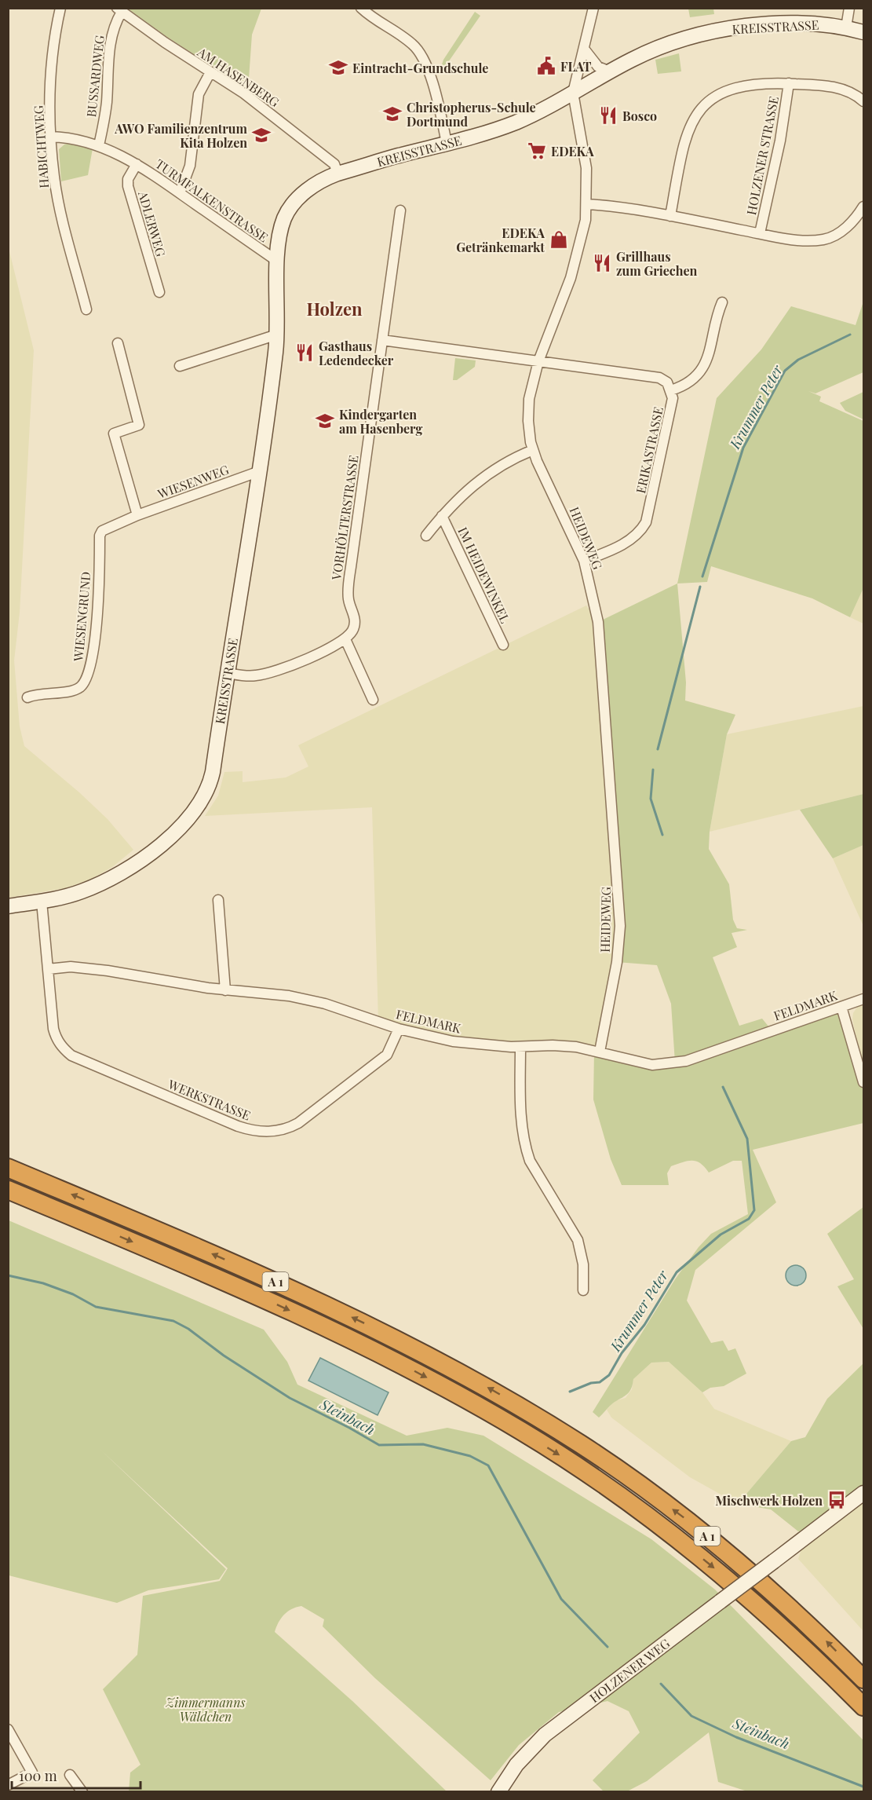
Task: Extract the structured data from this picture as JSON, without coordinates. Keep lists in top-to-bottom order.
{
  "streets": {
    "highway": ["A 1"],
    "main road": ["KREISSTRASSE", "HOLZENER WEG"],
    "street": [
      "BUSSARDWEG",
      "AM HASENBERG",
      "HABICHTWEG",
      "HOLZENER STRASSE",
      "TURMFALKENSTRASSE",
      "ADLERWEG",
      "ERIKASTRASSE",
      "WIESENWEG",
      "VORHÖLTERSTRASSE",
      "HEIDEWEG",
      "IM HEIDEWINKEL",
      "WIESENGRUND",
      "FELDMARK",
      "WERKSTRASSE"
    ]
  },
  "crossings": [
    ["KREISSTRASSE", "AM HASENBERG"],
    ["KREISSTRASSE", "TURMFALKENSTRASSE"],
    ["KREISSTRASSE", "WIESENWEG"],
    ["KREISSTRASSE", "HEIDEWEG"],
    ["BUSSARDWEG", "AM HASENBERG"],
    ["BUSSARDWEG", "TURMFALKENSTRASSE"],
    ["HABICHTWEG", "TURMFALKENSTRASSE"],
    ["HOLZENER STRASSE", "HEIDEWEG"],
    ["TURMFALKENSTRASSE", "ADLERWEG"],
    ["ERIKASTRASSE", "HEIDEWEG"],
    ["WIESENWEG", "WIESENGRUND"],
    ["HEIDEWEG", "FELDMARK"],
    ["FELDMARK", "WERKSTRASSE"]
  ],
  "districts": ["Holzen"],
  "water": ["Krummer Peter", "Steinbach"],
  "parks": ["Zimmermanns Wäldchen"],
  "places": {
    "public building": ["FLAT"],
    "school or university": [
      "Eintracht-Grundschule",
      "Christopherus-Schule Dortmund",
      "AWO Familienzentrum Kita Holzen",
      "Kindergarten am Hasenberg"
    ],
    "restaurant": ["Bosco", "Grillhaus zum Griechen", "Gasthaus Ledendecker"],
    "supermarket": ["EDEKA"],
    "shop": ["EDEKA Getränkemarkt"],
    "bus stop": ["Mischwerk Holzen"]
  },
  "scale_bar": "100 m"
}
